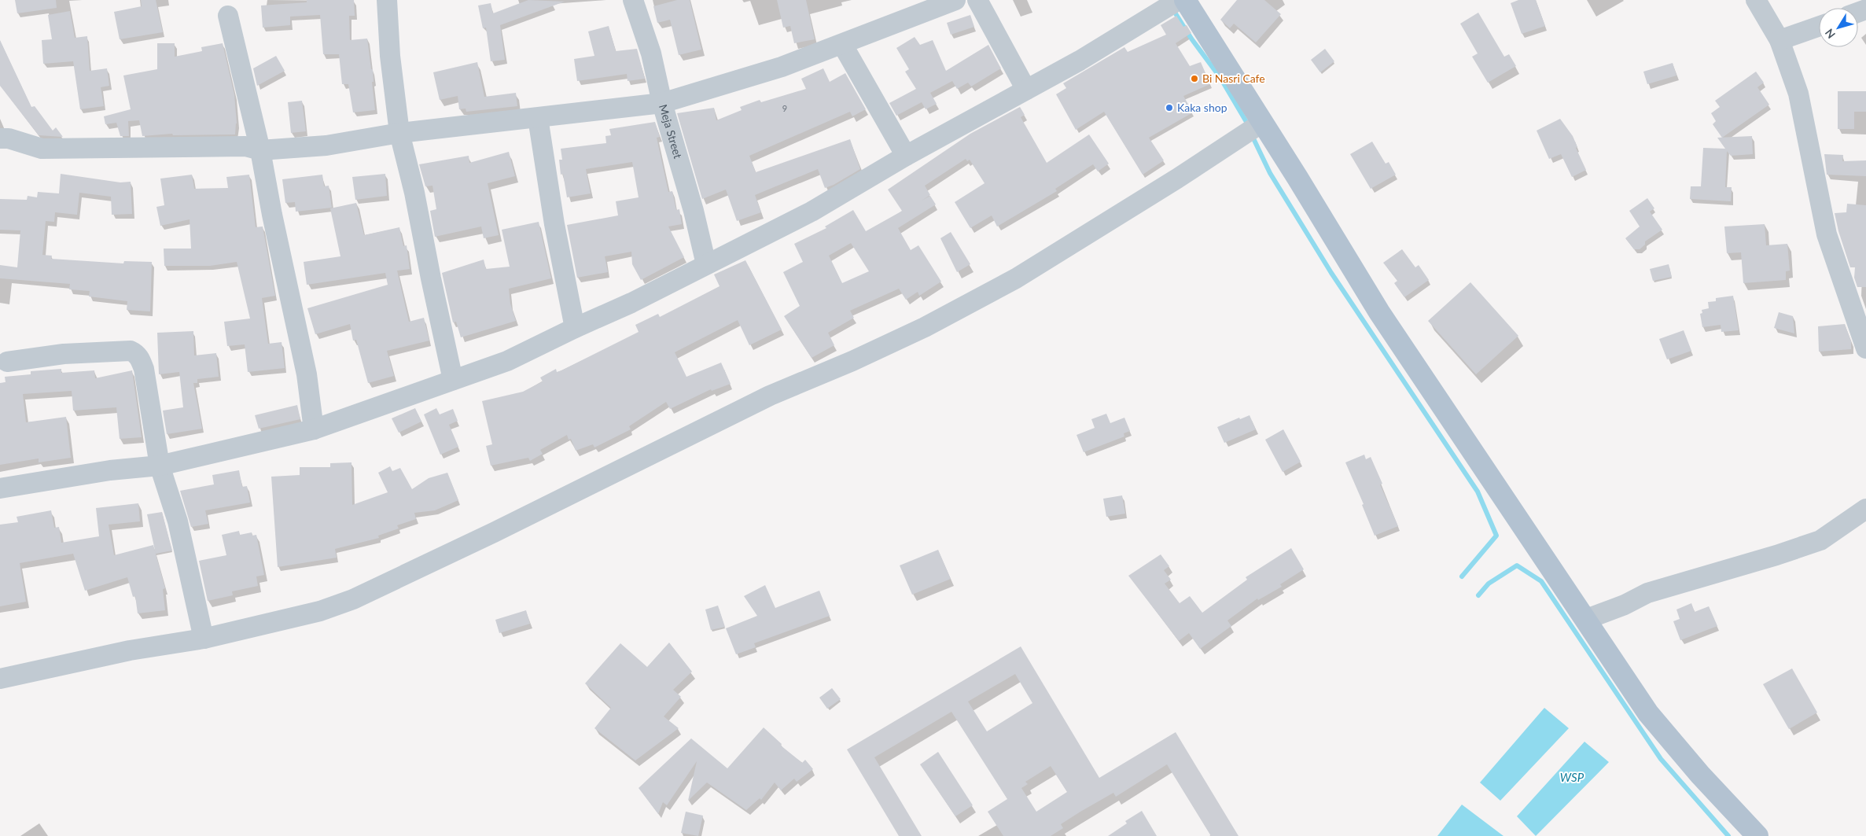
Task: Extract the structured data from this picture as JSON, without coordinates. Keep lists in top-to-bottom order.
{
  "streets": {
    "street": ["Meja Street"]
  },
  "water": ["WSP"],
  "places": ["Bi Nasri Cafe", "Kaka shop"],
  "house_numbers": ["9"],
  "north": "bottom left"
}
